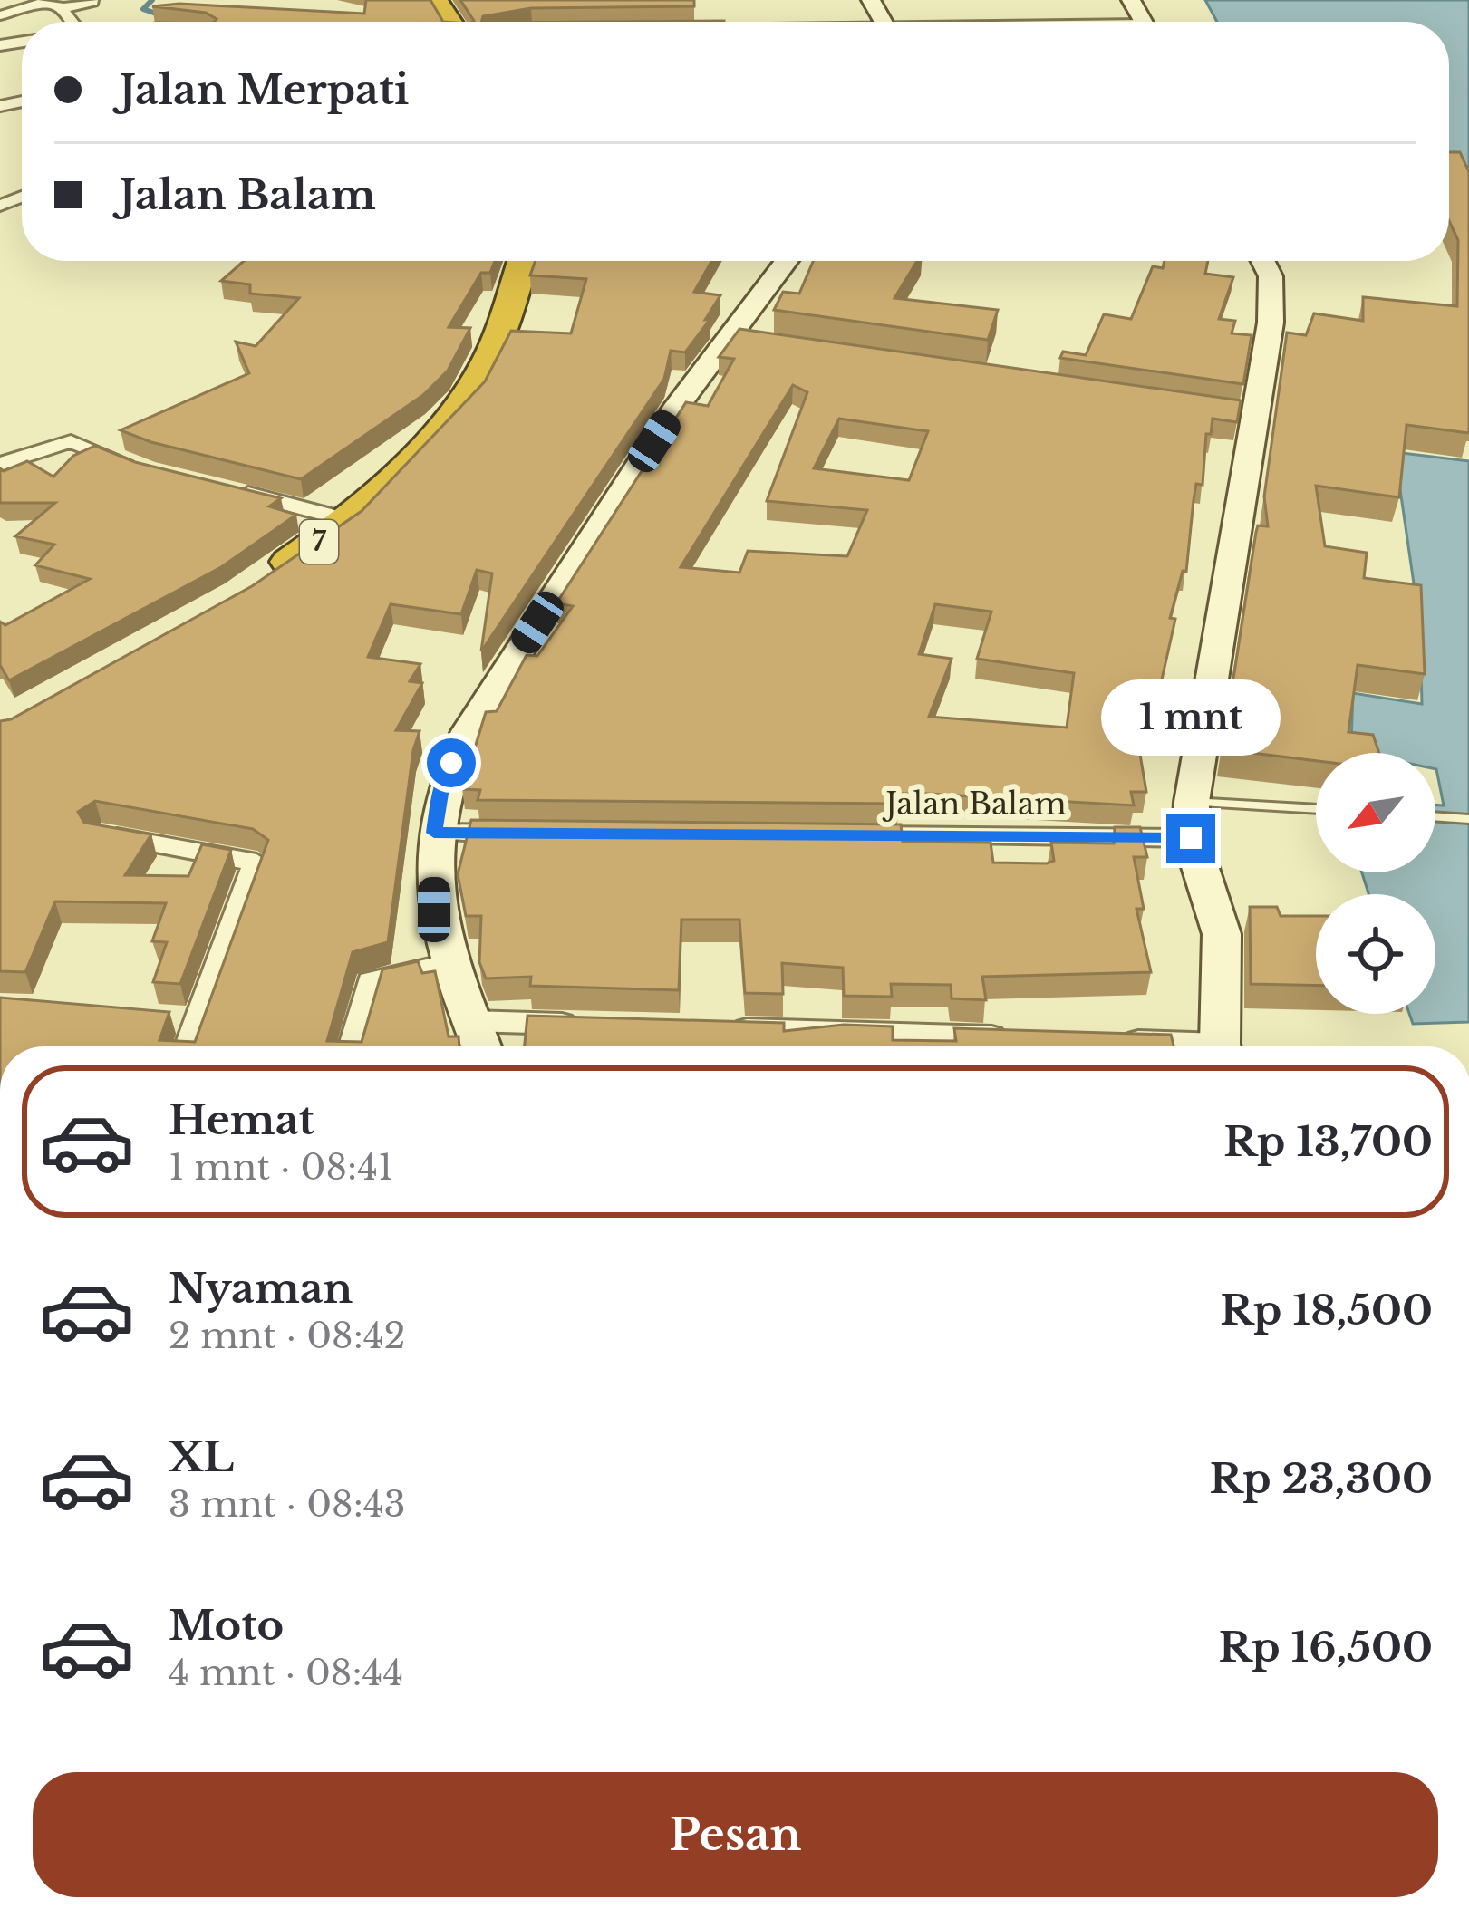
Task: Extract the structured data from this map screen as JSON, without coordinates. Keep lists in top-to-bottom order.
{
  "streets": {
    "highway": ["7"],
    "street": ["Jalan Balam"]
  },
  "north": "bottom left",
  "page": {
    "banner": ["Jalan Merpati", "Jalan Balam"],
    "bubble": "1 mnt",
    "list": [
      {
        "name": "Hemat",
        "note": "1 mnt · 08:41",
        "value": "Rp 13,700"
      },
      {
        "name": "Nyaman",
        "note": "2 mnt · 08:42",
        "value": "Rp 18,500"
      },
      {
        "name": "XL",
        "note": "3 mnt · 08:43",
        "value": "Rp 23,300"
      },
      {
        "name": "Moto",
        "note": "4 mnt · 08:44",
        "value": "Rp 16,500"
      }
    ],
    "buttons": "Pesan"
  }
}
